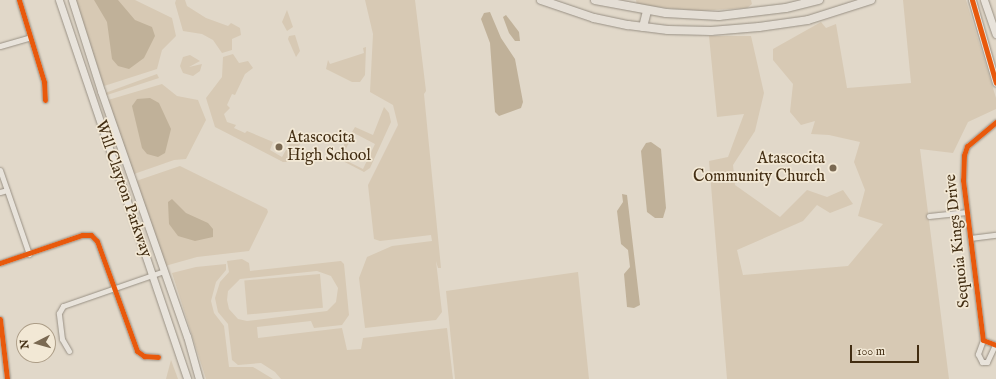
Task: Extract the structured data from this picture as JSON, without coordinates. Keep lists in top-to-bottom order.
{
  "streets": {
    "main road": ["Will Clayton Parkway"],
    "street": ["Sequoia Kings Drive"]
  },
  "places": ["Atascocita High School", "Atascocita Community Church"],
  "scale_bar": "100 m",
  "north": "left"
}
